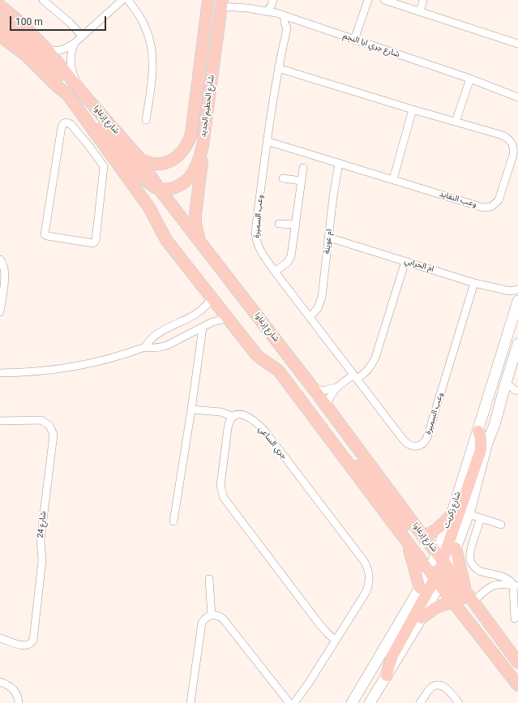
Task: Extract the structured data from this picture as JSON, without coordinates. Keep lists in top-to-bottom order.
{
  "streets": {
    "main road": ["شارع الحطيم الجديد", "شارع إزغاوا", "شارع زكريت"],
    "street": [
      "شارع جري ابا النجم",
      "وعب النفايد",
      "وعب السميرة",
      "ام عوينة",
      "ام الحرابي",
      "جري الساعي",
      "شارع 24"
    ]
  },
  "crossings": [
    ["شارع جري ابا النجم", "شارع الحطيم الجديد"],
    ["شارع جري ابا النجم", "وعب السميرة"],
    ["شارع الحطيم الجديد", "شارع إزغاوا"],
    ["شارع إزغاوا", "شارع زكريت"],
    ["وعب النفايد", "وعب السميرة"],
    ["وعب النفايد", "ام عوينة"],
    ["وعب السميرة", "ام عوينة"],
    ["وعب السميرة", "ام الحرابي"],
    ["ام عوينة", "ام الحرابي"]
  ],
  "scale_bar": "100 m"
}
